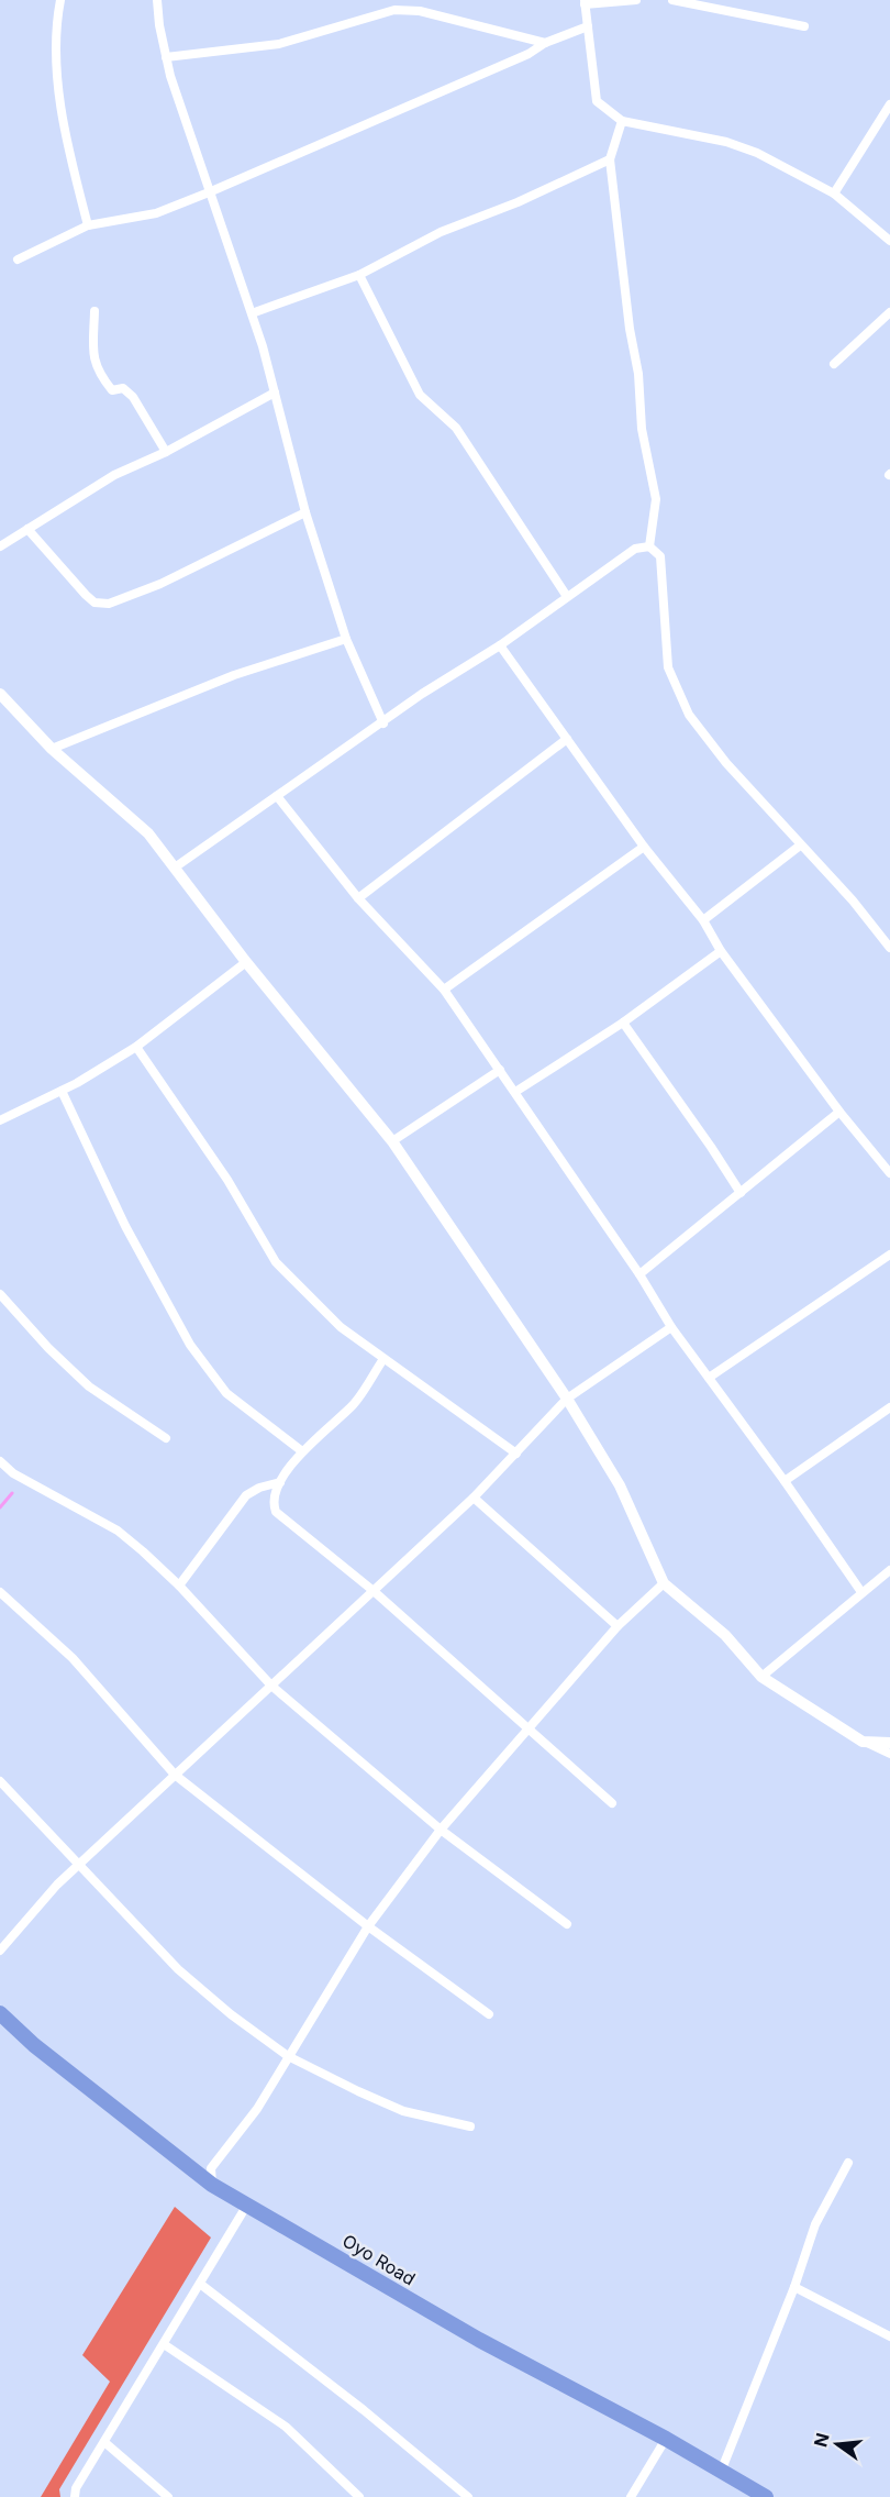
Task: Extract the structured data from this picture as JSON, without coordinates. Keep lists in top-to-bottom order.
{
  "streets": {
    "highway": ["Oyo Road"]
  },
  "north": "left"
}
